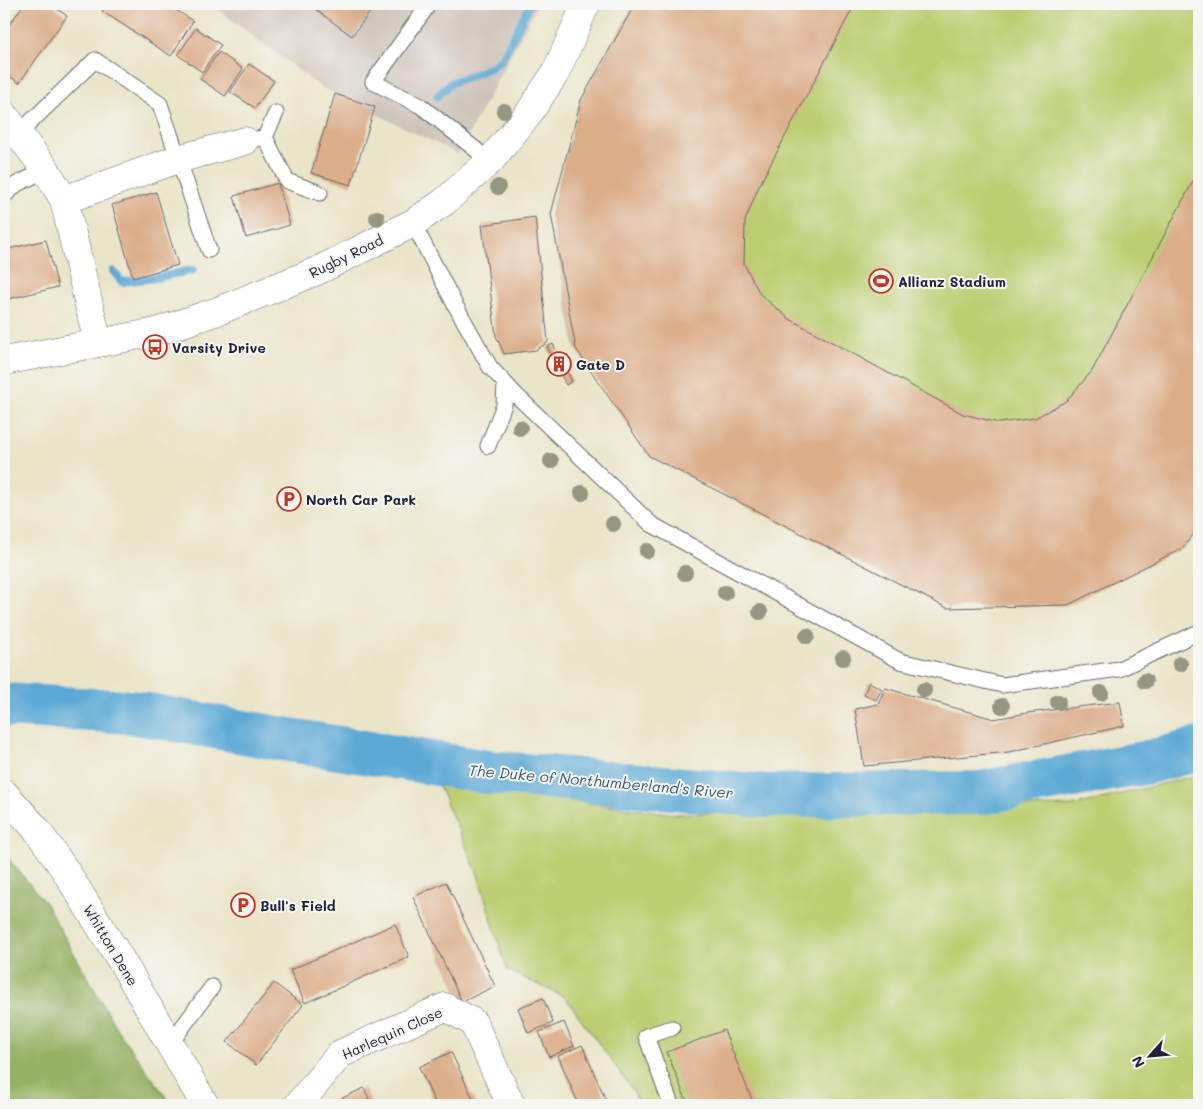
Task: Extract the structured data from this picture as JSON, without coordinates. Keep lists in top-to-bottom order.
{
  "streets": {
    "street": ["Rugby Road", "Whitton Dene", "Harlequin Close"]
  },
  "water": ["The Duke of Northumberland's River"],
  "places": {
    "sports": ["Allianz Stadium"],
    "bus stop": ["Varsity Drive"],
    "building": ["Gate D"],
    "parking": ["North Car Park", "Bull's Field"]
  },
  "north": "bottom left"
}
